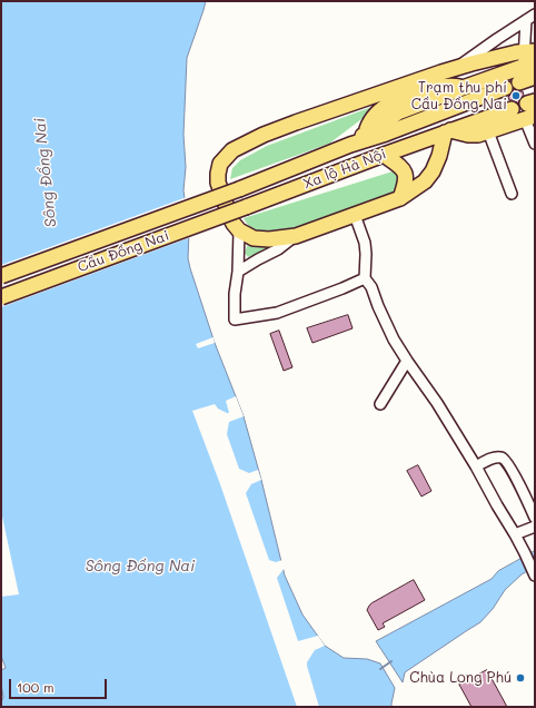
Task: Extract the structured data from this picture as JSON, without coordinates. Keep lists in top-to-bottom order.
{
  "streets": {
    "highway": ["Xa lộ Hà Nội", "Cầu Đồng Nai"]
  },
  "crossings": [
    ["Xa lộ Hà Nội", "Cầu Đồng Nai"]
  ],
  "water": ["Sông Đồng Nai"],
  "places": ["Trạm thu phí Cầu Đồng Nai", "Chùa Long Phú"],
  "scale_bar": "100 m"
}
